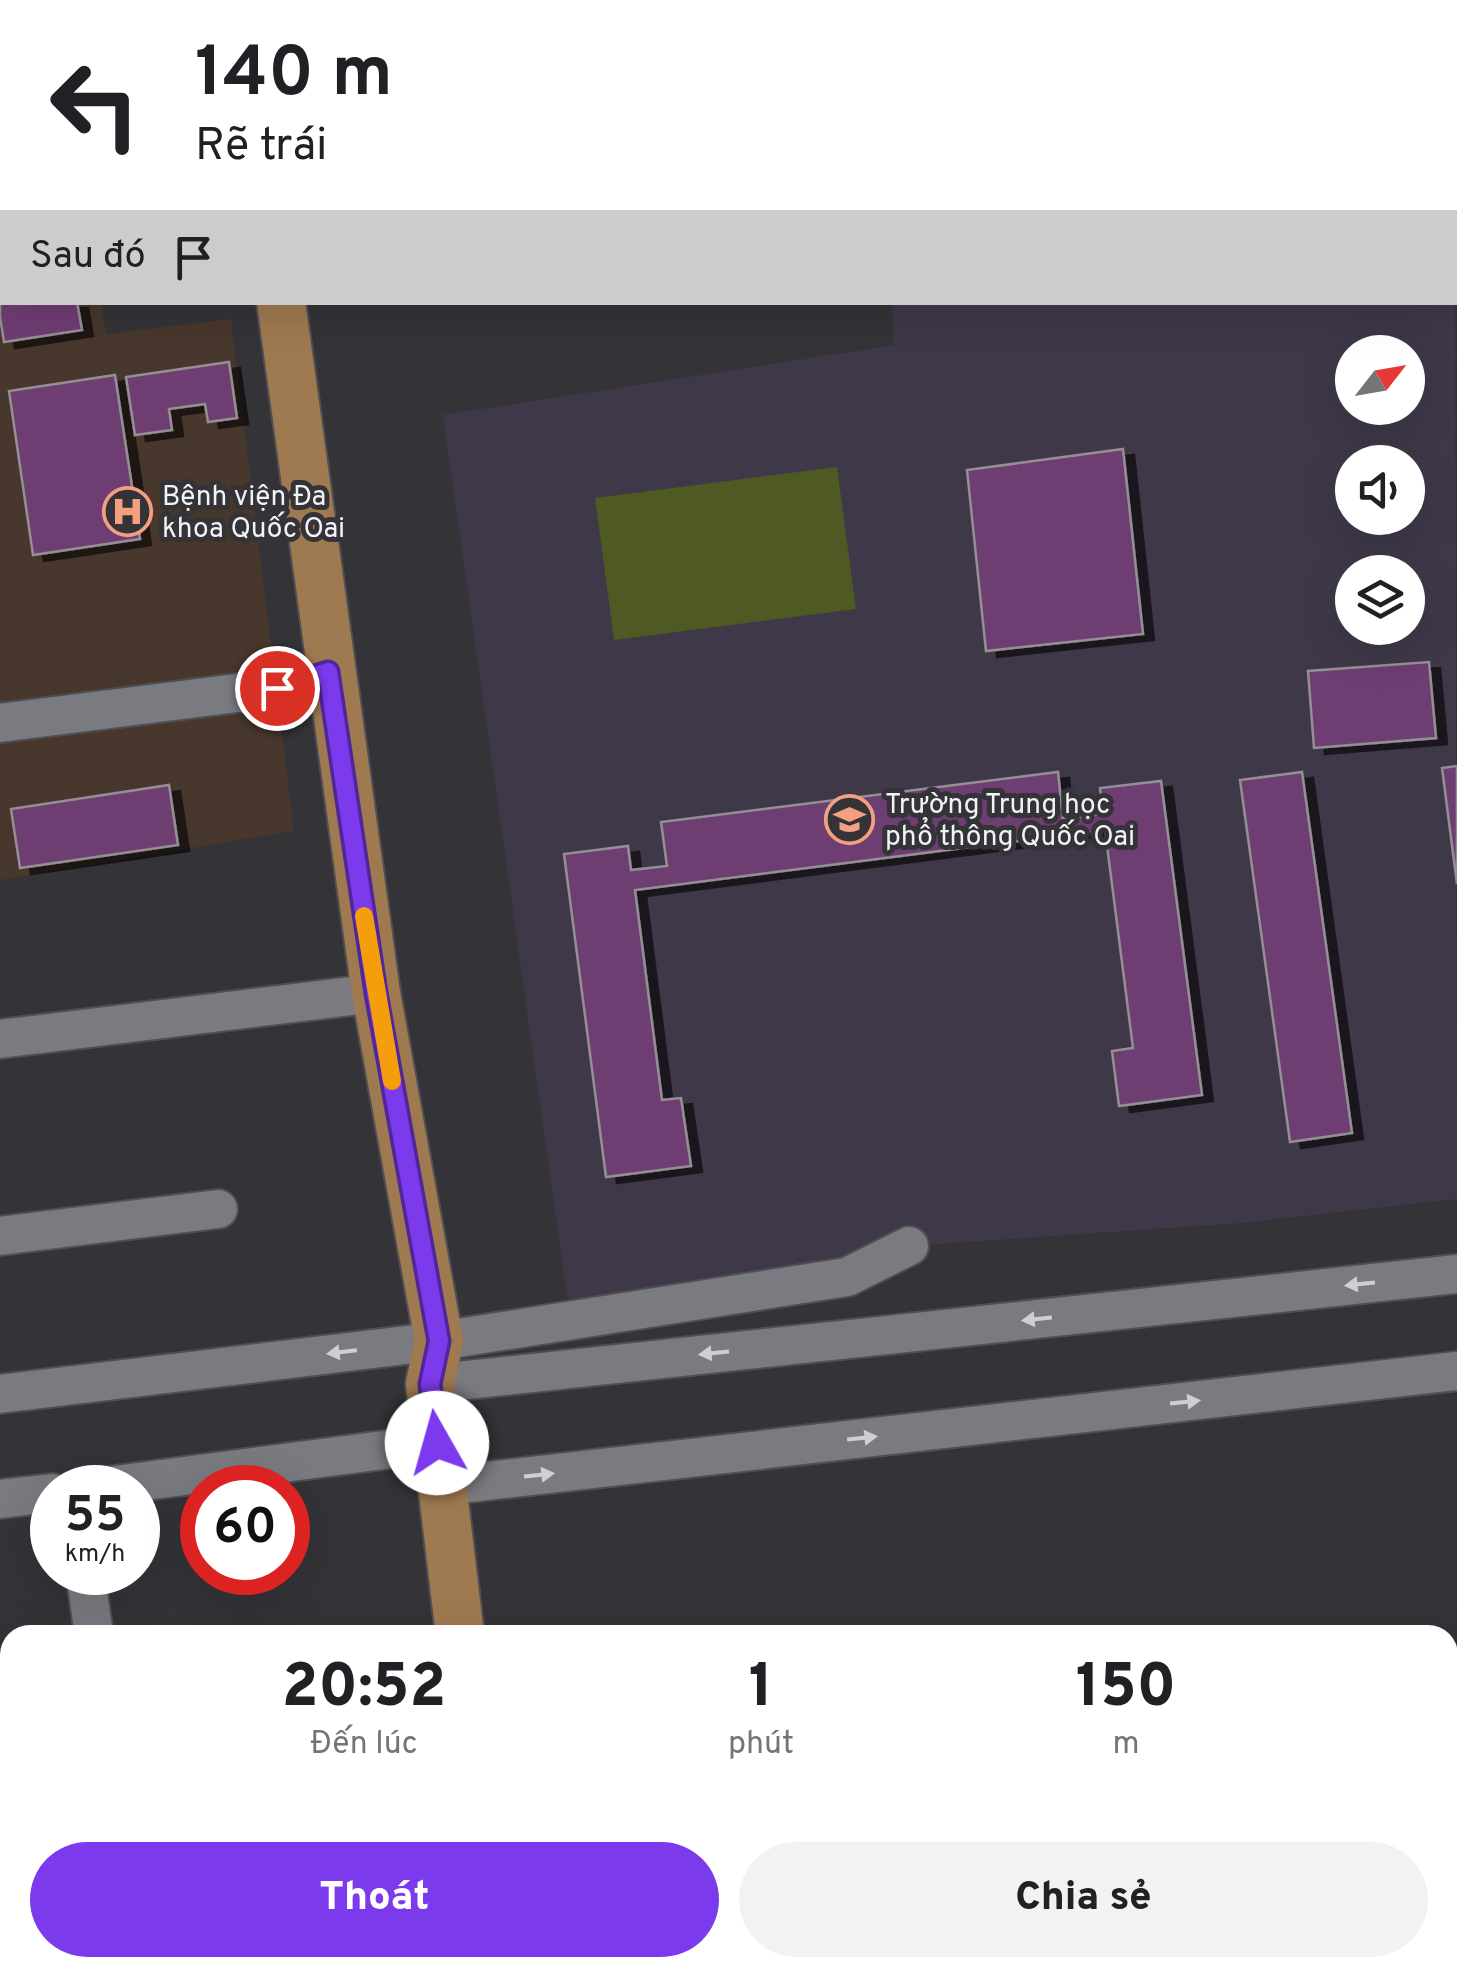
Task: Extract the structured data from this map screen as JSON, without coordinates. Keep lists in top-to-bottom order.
{
  "places": {
    "hospital": ["Bệnh viện Đa khoa Quốc Oai"],
    "school or university": ["Trường Trung học phổ thông Quốc Oai"]
  },
  "north": "top right",
  "page": {
    "turn": ["140 m", "Rẽ trái"],
    "then": "Sau đó",
    "speed": "55 km/h",
    "limit": "60",
    "eta": [
      "20:52",
      "Đến lúc",
      "1",
      "phút",
      "150",
      "m"
    ],
    "buttons": ["Thoát", "Chia sẻ"]
  }
}
